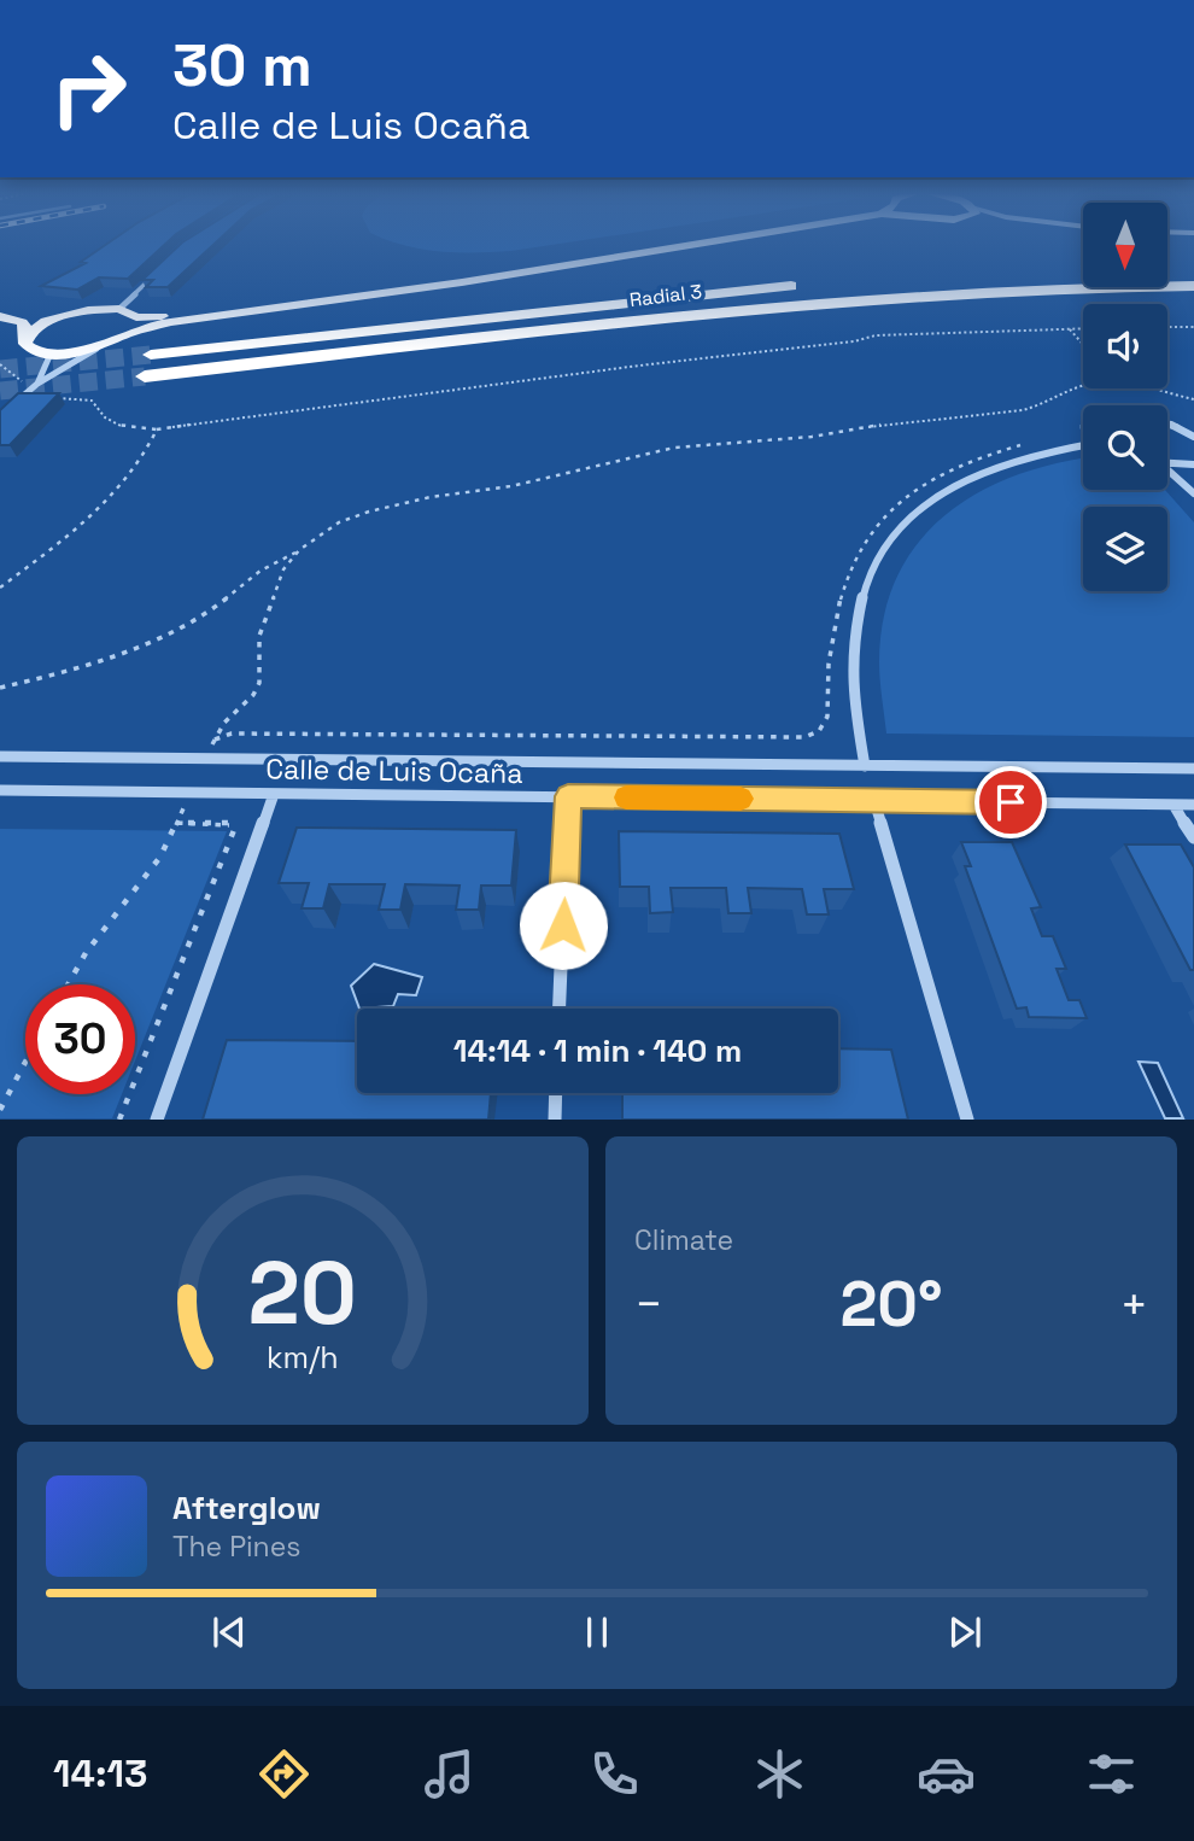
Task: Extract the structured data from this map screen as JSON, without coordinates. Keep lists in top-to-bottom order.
{
  "streets": {
    "highway": ["Radial 3"],
    "street": ["Calle de Luis Ocaña"]
  },
  "north": "bottom",
  "page": {
    "turn": ["30 m", "Calle de Luis Ocaña"],
    "limit": "30",
    "trip": "14:14 · 1 min · 140 m",
    "tile": "Climate",
    "heat": ["−", "20°", "+"],
    "song": ["Afterglow", "The Pines"],
    "tabs": "14:13",
    "gauge": ["20", "km/h"]
  }
}
